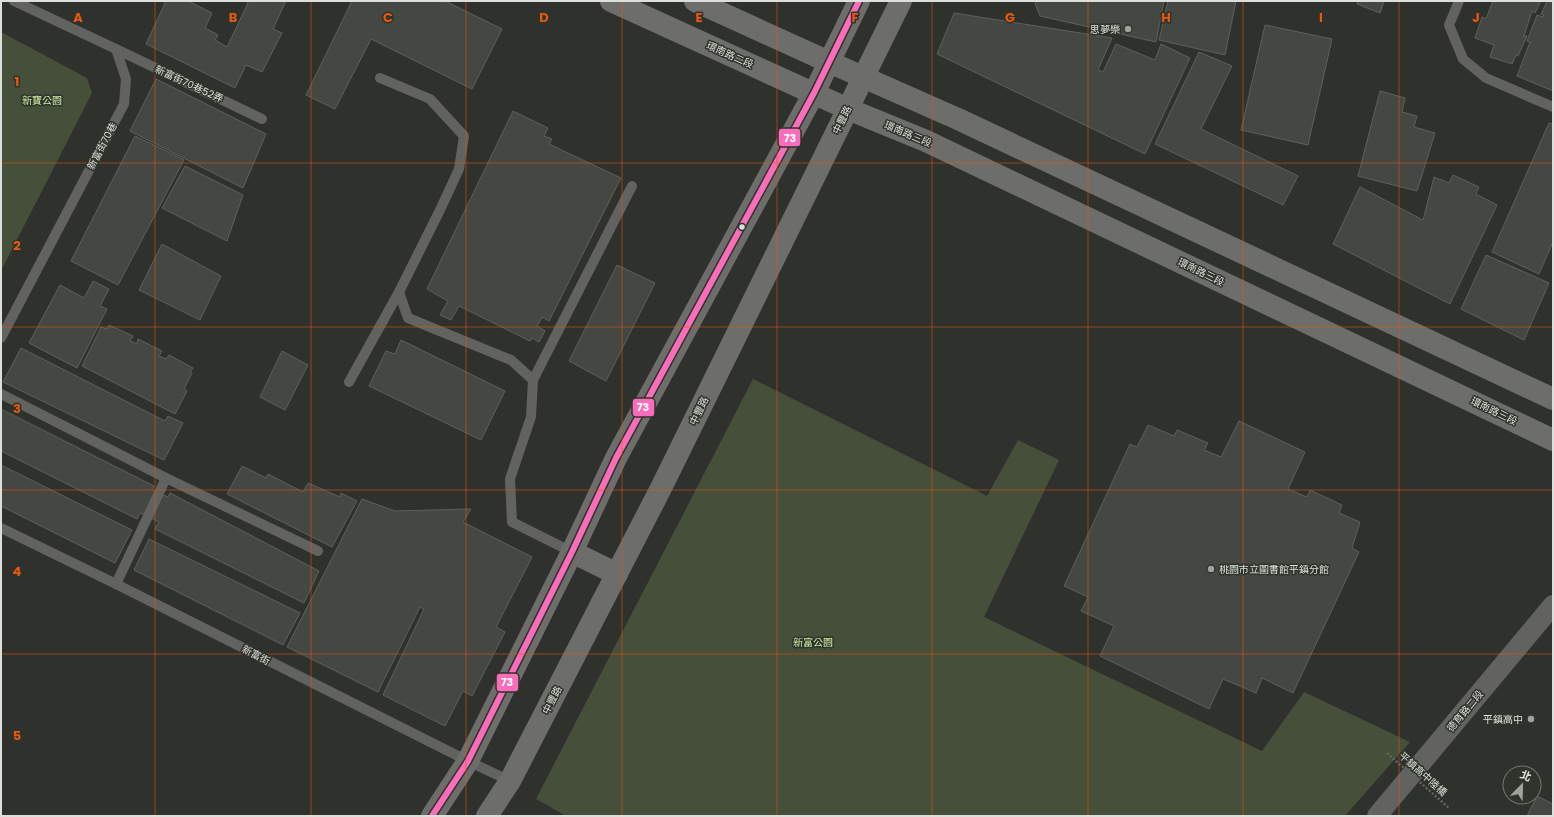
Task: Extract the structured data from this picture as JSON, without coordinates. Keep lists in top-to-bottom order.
{
  "streets": {
    "main road": ["環南路二段", "中豐路", "環南路三段"],
    "street": ["德育路二段"],
    "lane": ["新富街70巷52弄", "新富街70巷", "新富街"],
    "path": ["平鎮高中陸橋"]
  },
  "crossings": [
    ["環南路二段", "中豐路"],
    ["環南路二段", "環南路三段"],
    ["新富街70巷52弄", "新富街70巷"],
    ["中豐路", "環南路三段"],
    ["中豐路", "新富街"]
  ],
  "parks": ["新寶公園", "新富公園"],
  "places": ["思夢樂", "桃園市立圖書館平鎮分館", "平鎮高中"],
  "lines": ["transit line 73"],
  "north": "top right",
  "grid": {
    "columns": [
      "A",
      "B",
      "C",
      "D",
      "E",
      "F",
      "G",
      "H",
      "I",
      "J"
    ],
    "rows": [
      "1",
      "2",
      "3",
      "4",
      "5"
    ]
  }
}
